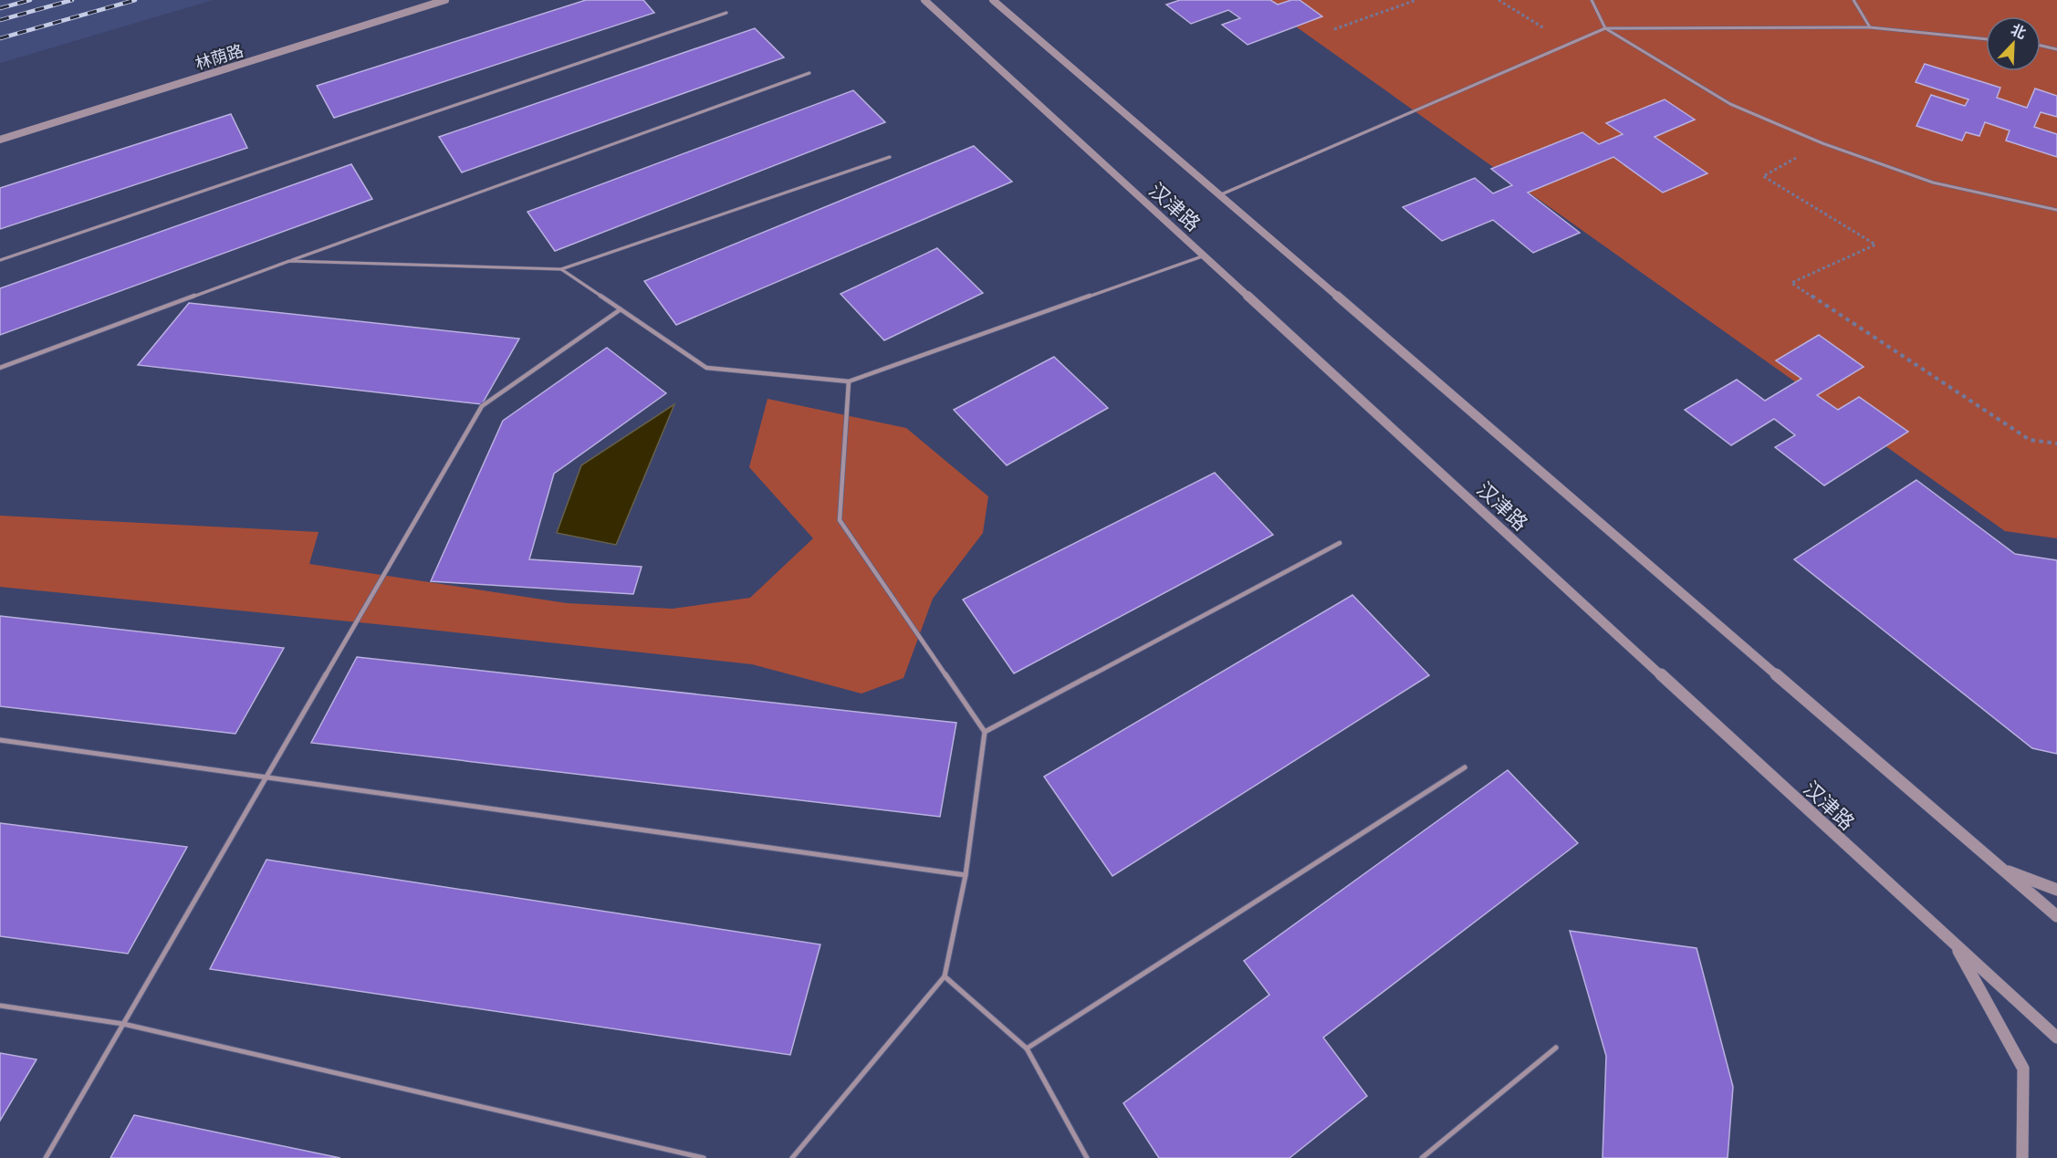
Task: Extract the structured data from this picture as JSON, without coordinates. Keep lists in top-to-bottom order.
{
  "streets": {
    "street": ["林荫路", "汉津路"]
  },
  "north": "top right"
}
